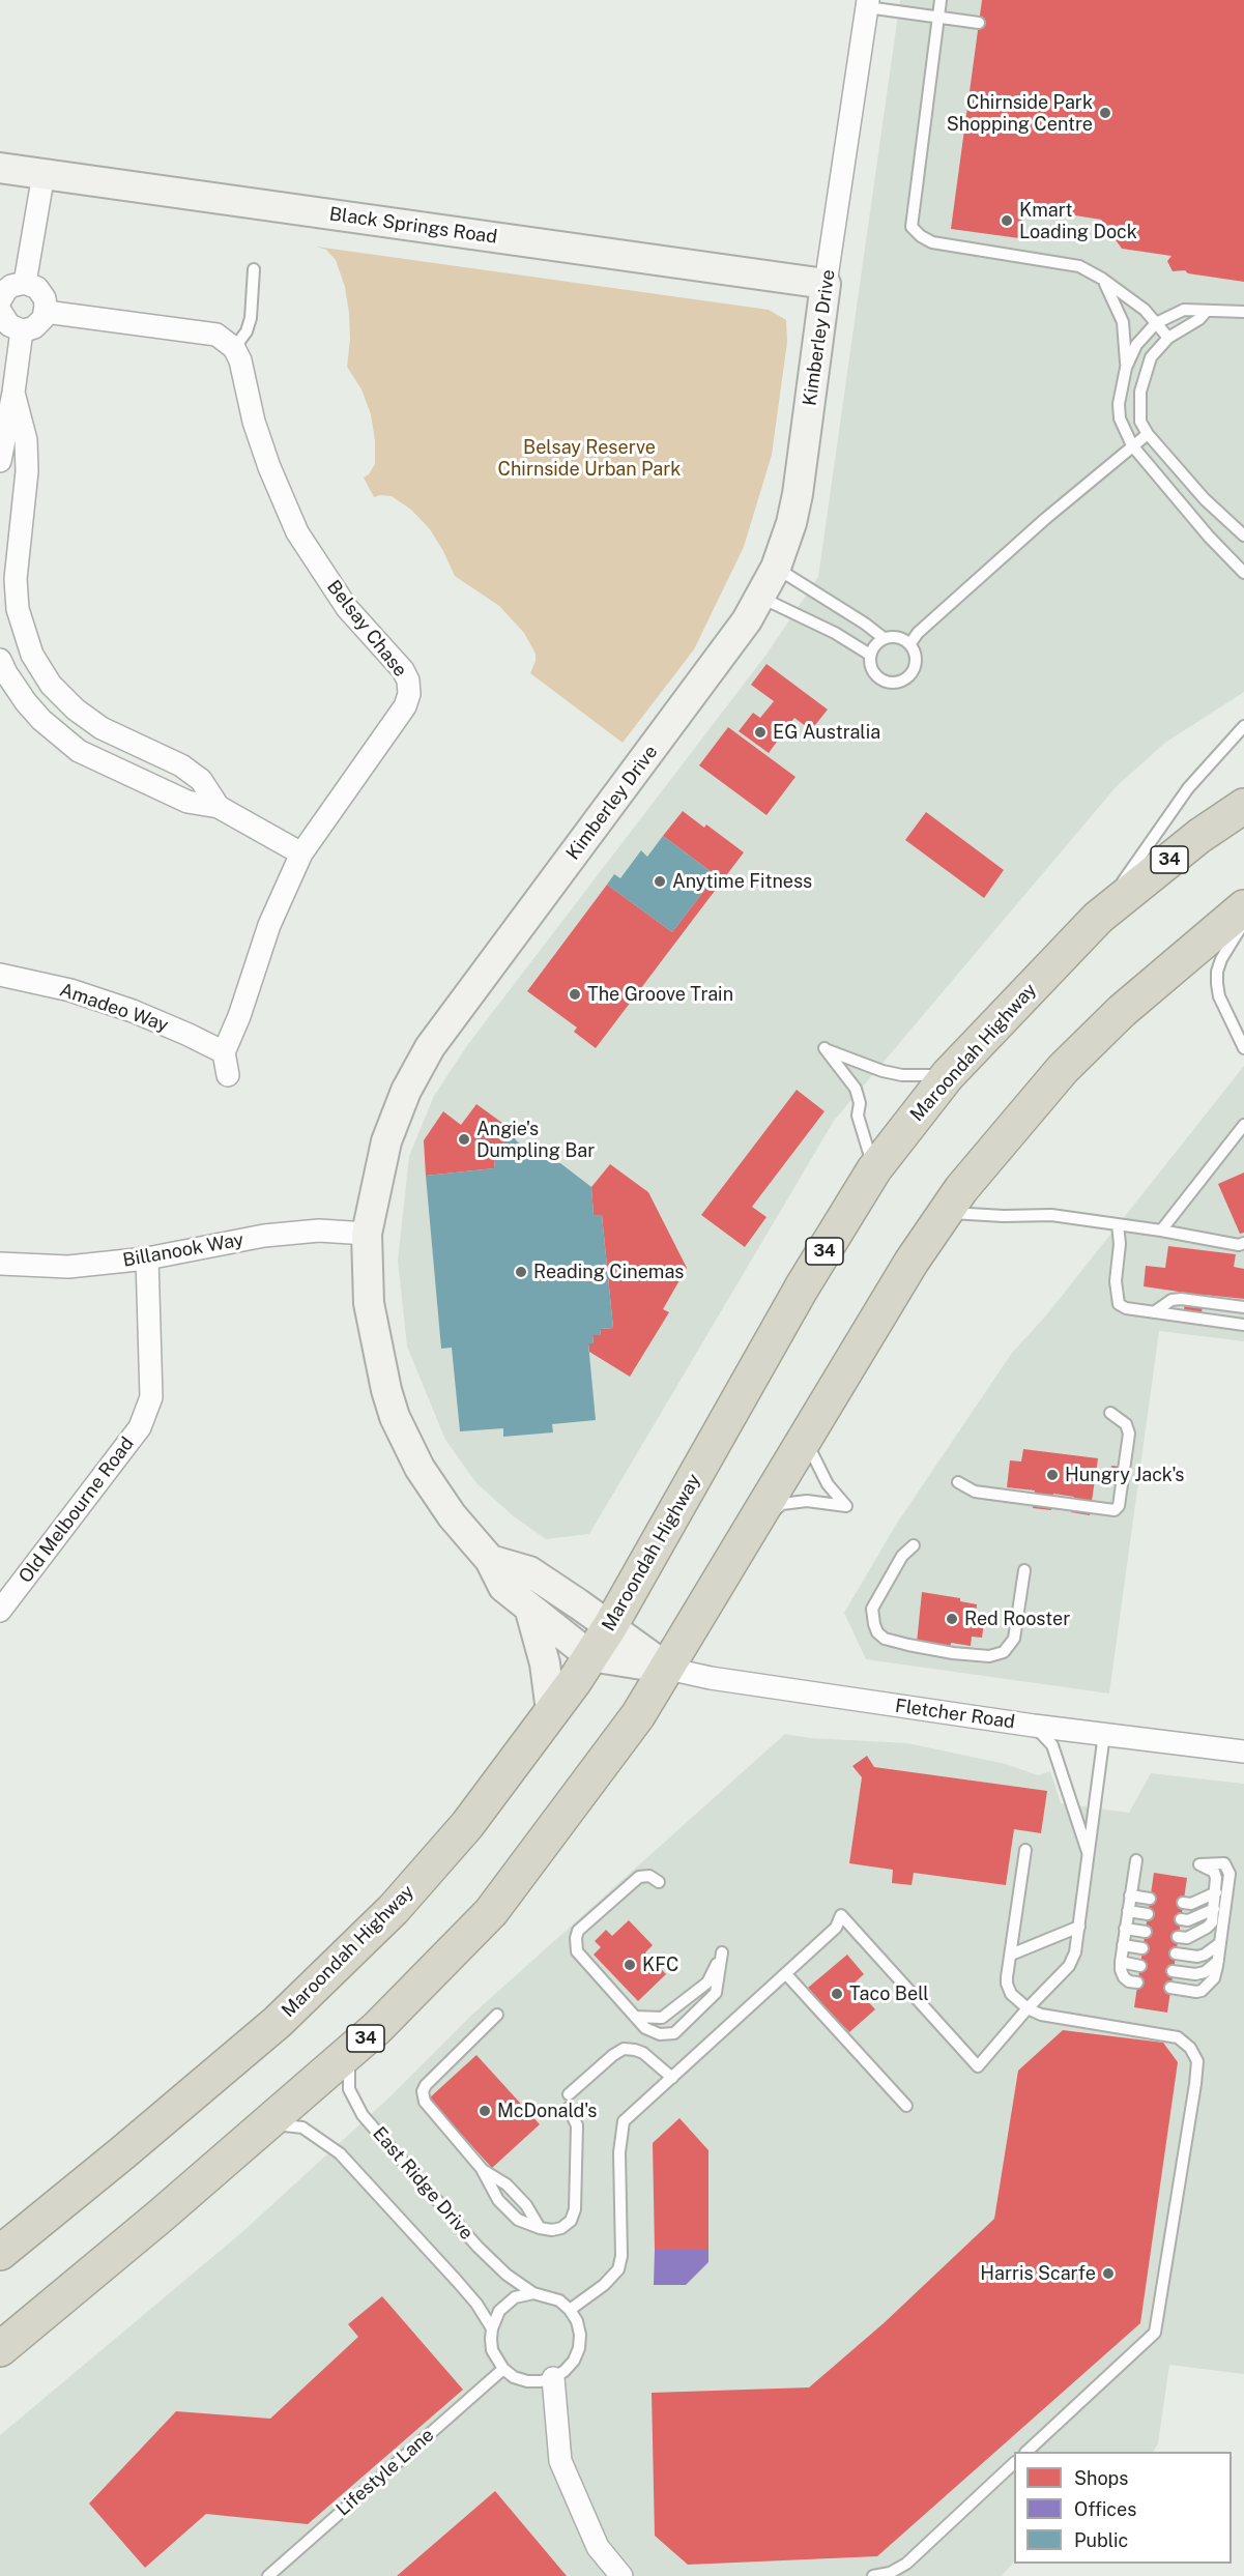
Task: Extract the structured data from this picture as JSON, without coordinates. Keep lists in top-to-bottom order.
{
  "streets": {
    "highway": ["34", "Maroondah Highway"],
    "main road": ["Black Springs Road", "Kimberley Drive"],
    "street": [
      "Belsay Chase",
      "Amadeo Way",
      "Billanook Way",
      "Old Melbourne Road",
      "Fletcher Road"
    ],
    "lane": ["East Ridge Drive", "Lifestyle Lane"]
  },
  "crossings": [
    ["Black Springs Road", "Kimberley Drive"],
    ["Kimberley Drive", "34"],
    ["Kimberley Drive", "Maroondah Highway"],
    ["Kimberley Drive", "Billanook Way"],
    ["Kimberley Drive", "Fletcher Road"],
    ["Belsay Chase", "Amadeo Way"],
    ["34", "Fletcher Road"],
    ["34", "East Ridge Drive"],
    ["Billanook Way", "Old Melbourne Road"],
    ["East Ridge Drive", "Lifestyle Lane"]
  ],
  "parks": ["Belsay Reserve Chirnside Urban Park"],
  "places": [
    "Chirnside Park Shopping Centre",
    "Kmart Loading Dock",
    "EG Australia",
    "Anytime Fitness",
    "The Groove Train",
    "Angie's Dumpling Bar",
    "Reading Cinemas",
    "Hungry Jack's",
    "Red Rooster",
    "KFC",
    "Taco Bell",
    "McDonald's",
    "Harris Scarfe"
  ],
  "legend": ["Shops", "Offices", "Public"]
}
